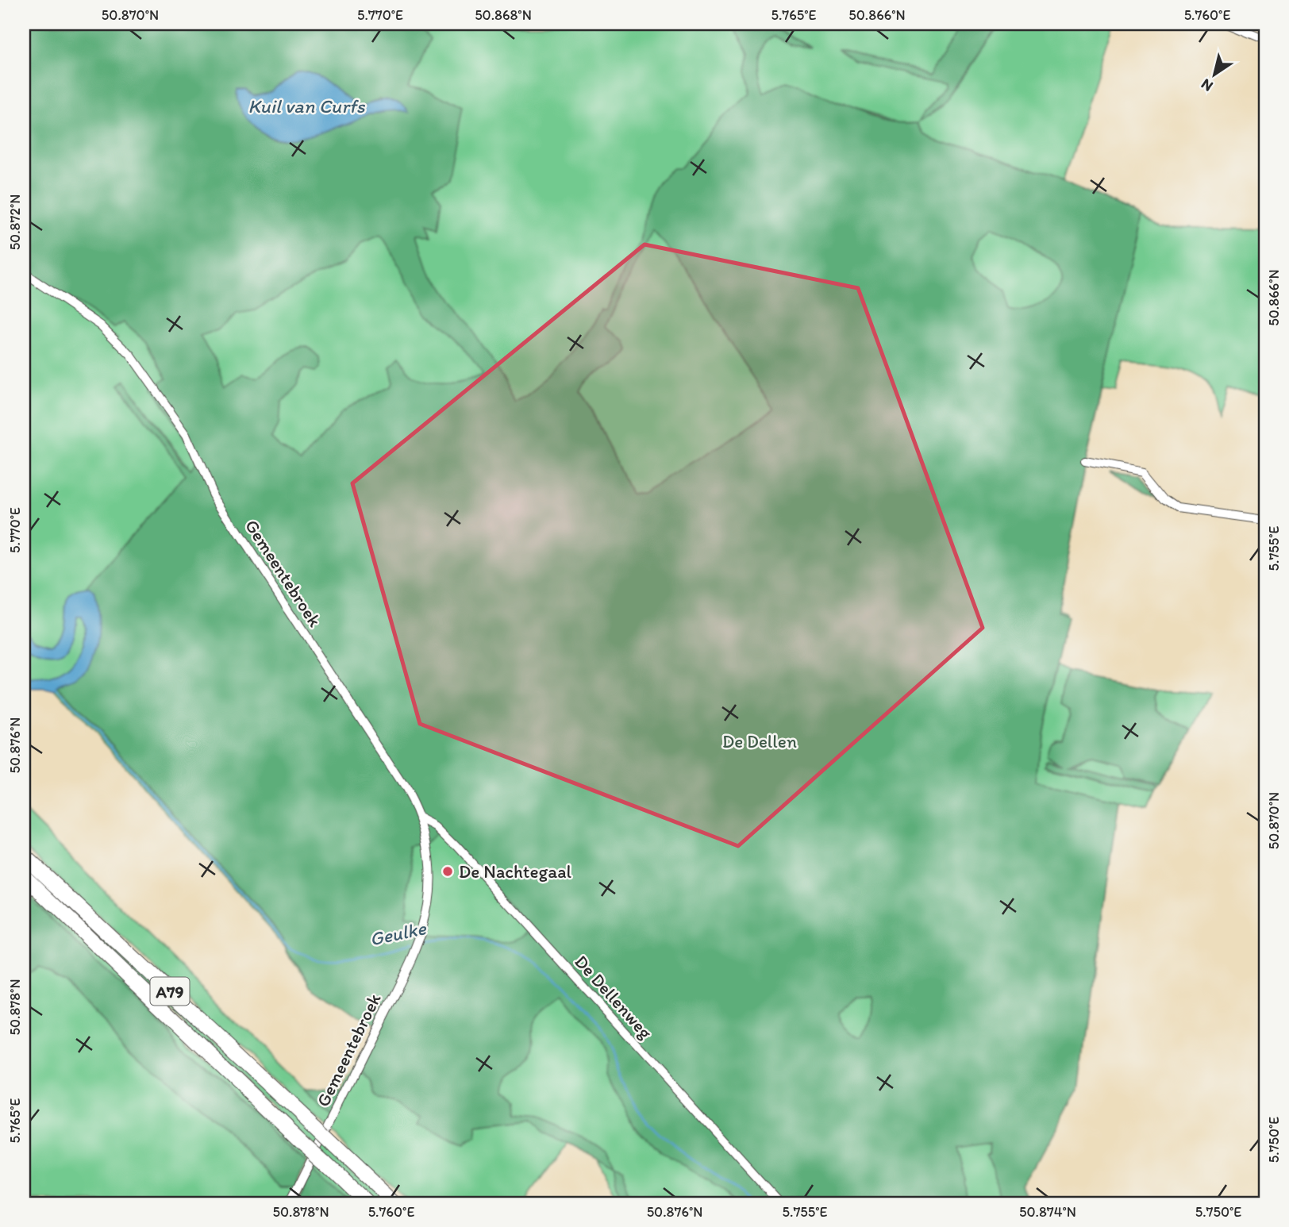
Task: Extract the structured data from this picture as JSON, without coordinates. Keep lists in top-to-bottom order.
{
  "streets": {
    "highway": ["A79"],
    "street": ["Gemeentebroek", "De Dellenweg"]
  },
  "crossings": [
    ["Gemeentebroek", "De Dellenweg"]
  ],
  "water": ["Kuil van Curfs", "Geulke"],
  "parks": ["De Dellen"],
  "places": ["De Nachtegaal"],
  "north": "bottom left",
  "coordinates": [
    "50.870°N",
    "5.770°E",
    "50.868°N",
    "5.765°E",
    "50.866°N",
    "5.760°E",
    "50.872°N",
    "5.755°E",
    "50.876°N",
    "50.878°N",
    "5.750°E",
    "50.874°N"
  ]
}
